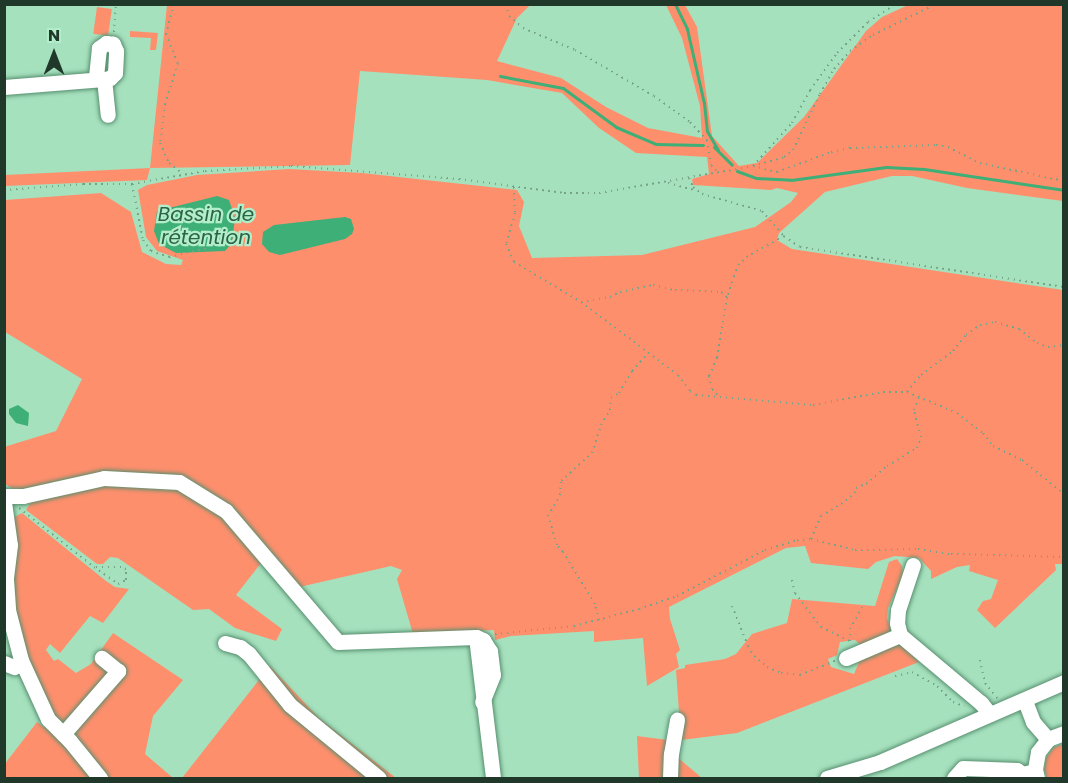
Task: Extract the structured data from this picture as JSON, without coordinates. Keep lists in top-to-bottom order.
{
  "water": ["Bassin de rétention"],
  "north": "top"
}
